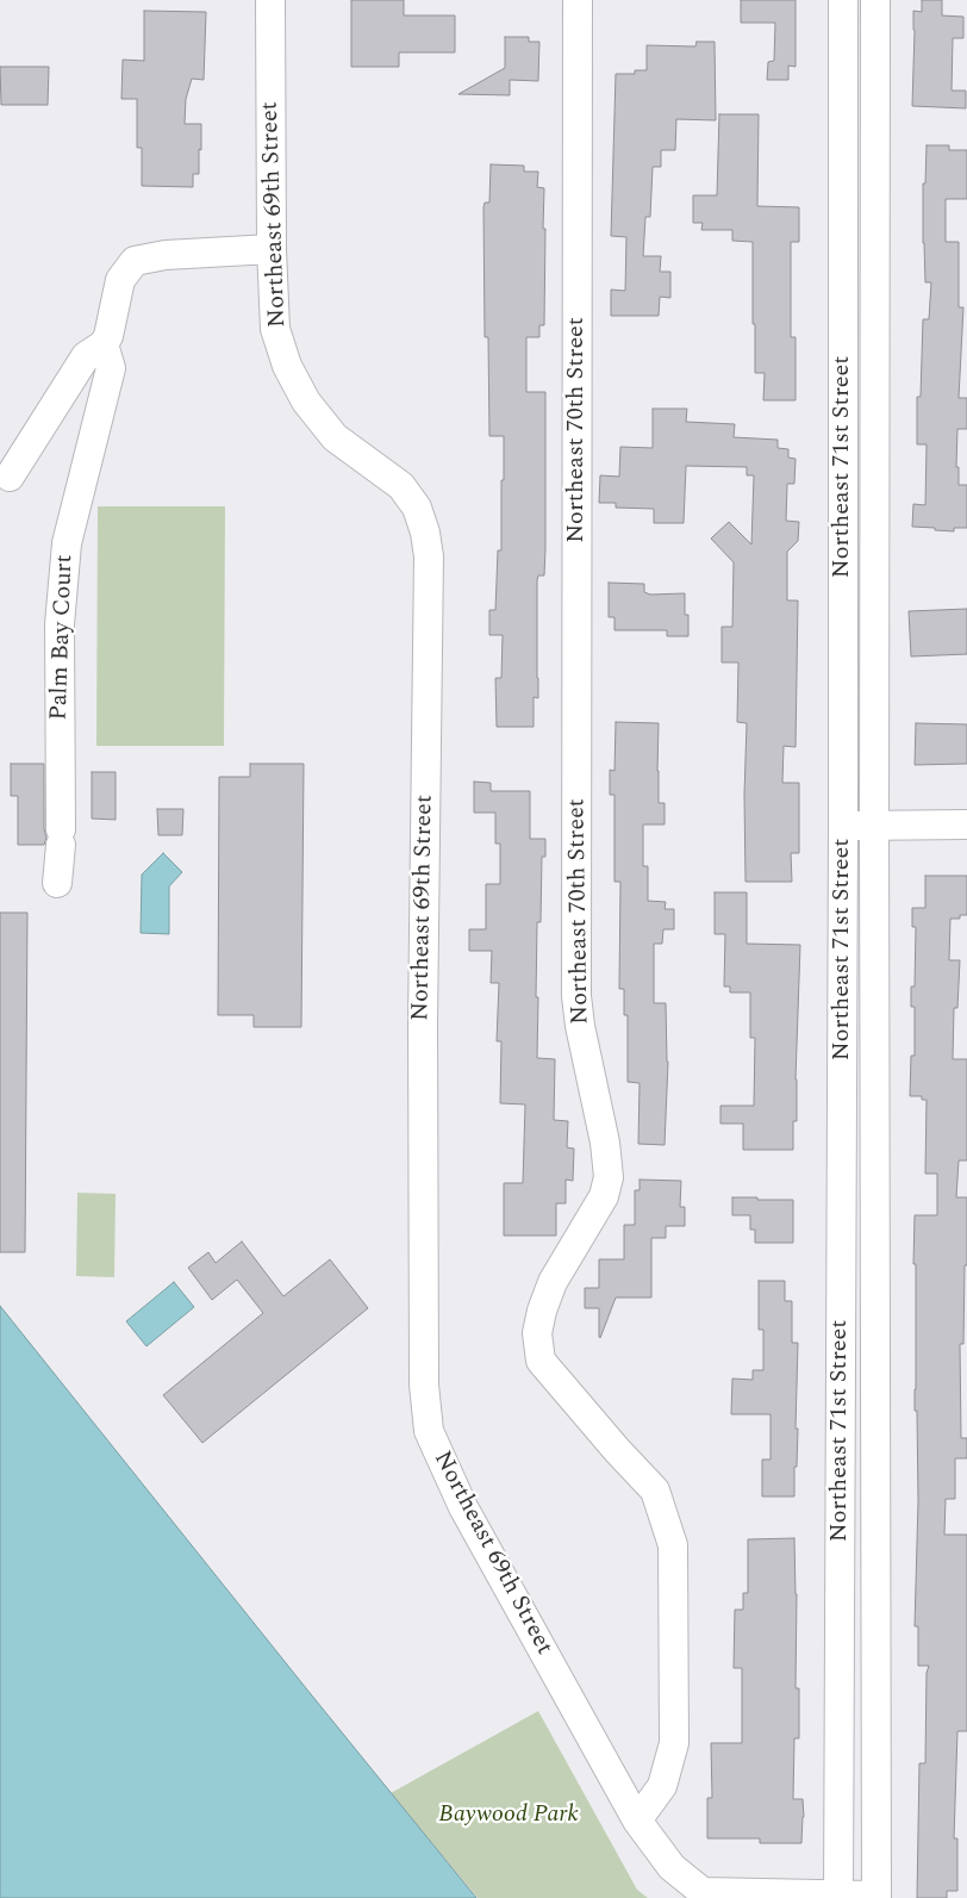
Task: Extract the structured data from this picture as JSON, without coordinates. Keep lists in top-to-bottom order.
{
  "streets": {
    "street": [
      "Northeast 69th Street",
      "Northeast 70th Street",
      "Northeast 71st Street",
      "Palm Bay Court"
    ]
  },
  "crossings": [
    ["Northeast 69th Street", "Northeast 70th Street"],
    ["Northeast 69th Street", "Northeast 71st Street"],
    ["Northeast 69th Street", "Palm Bay Court"]
  ],
  "parks": ["Baywood Park"]
}
